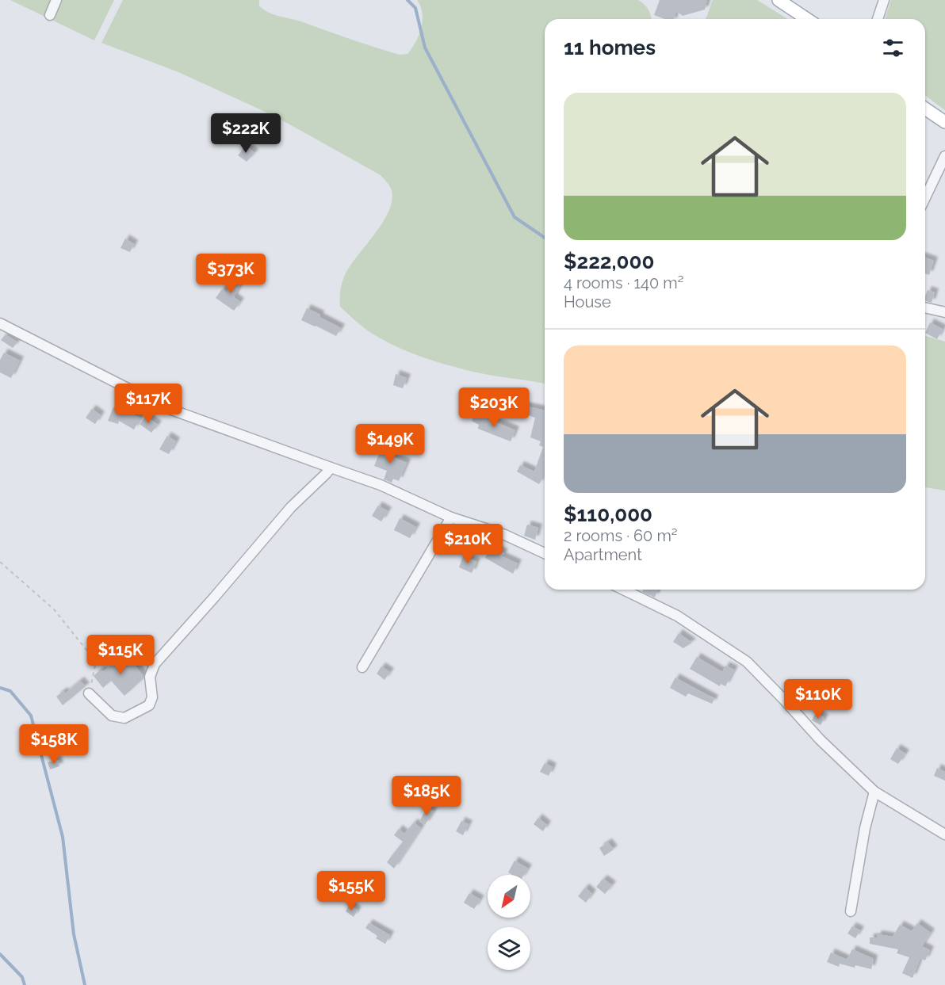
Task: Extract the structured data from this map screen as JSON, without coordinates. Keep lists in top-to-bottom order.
{
  "north": "bottom left",
  "page": {
    "heading": "11 homes",
    "list": [
      {
        "name": "$222,000",
        "note": "4 rooms · 140 m² · House"
      },
      {
        "name": "$110,000",
        "note": "2 rooms · 60 m² · Apartment"
      }
    ],
    "price": [
      "$222K",
      "$373K",
      "$117K",
      "$203K",
      "$149K",
      "$210K",
      "$115K",
      "$110K",
      "$158K",
      "$185K",
      "$155K"
    ]
  }
}
